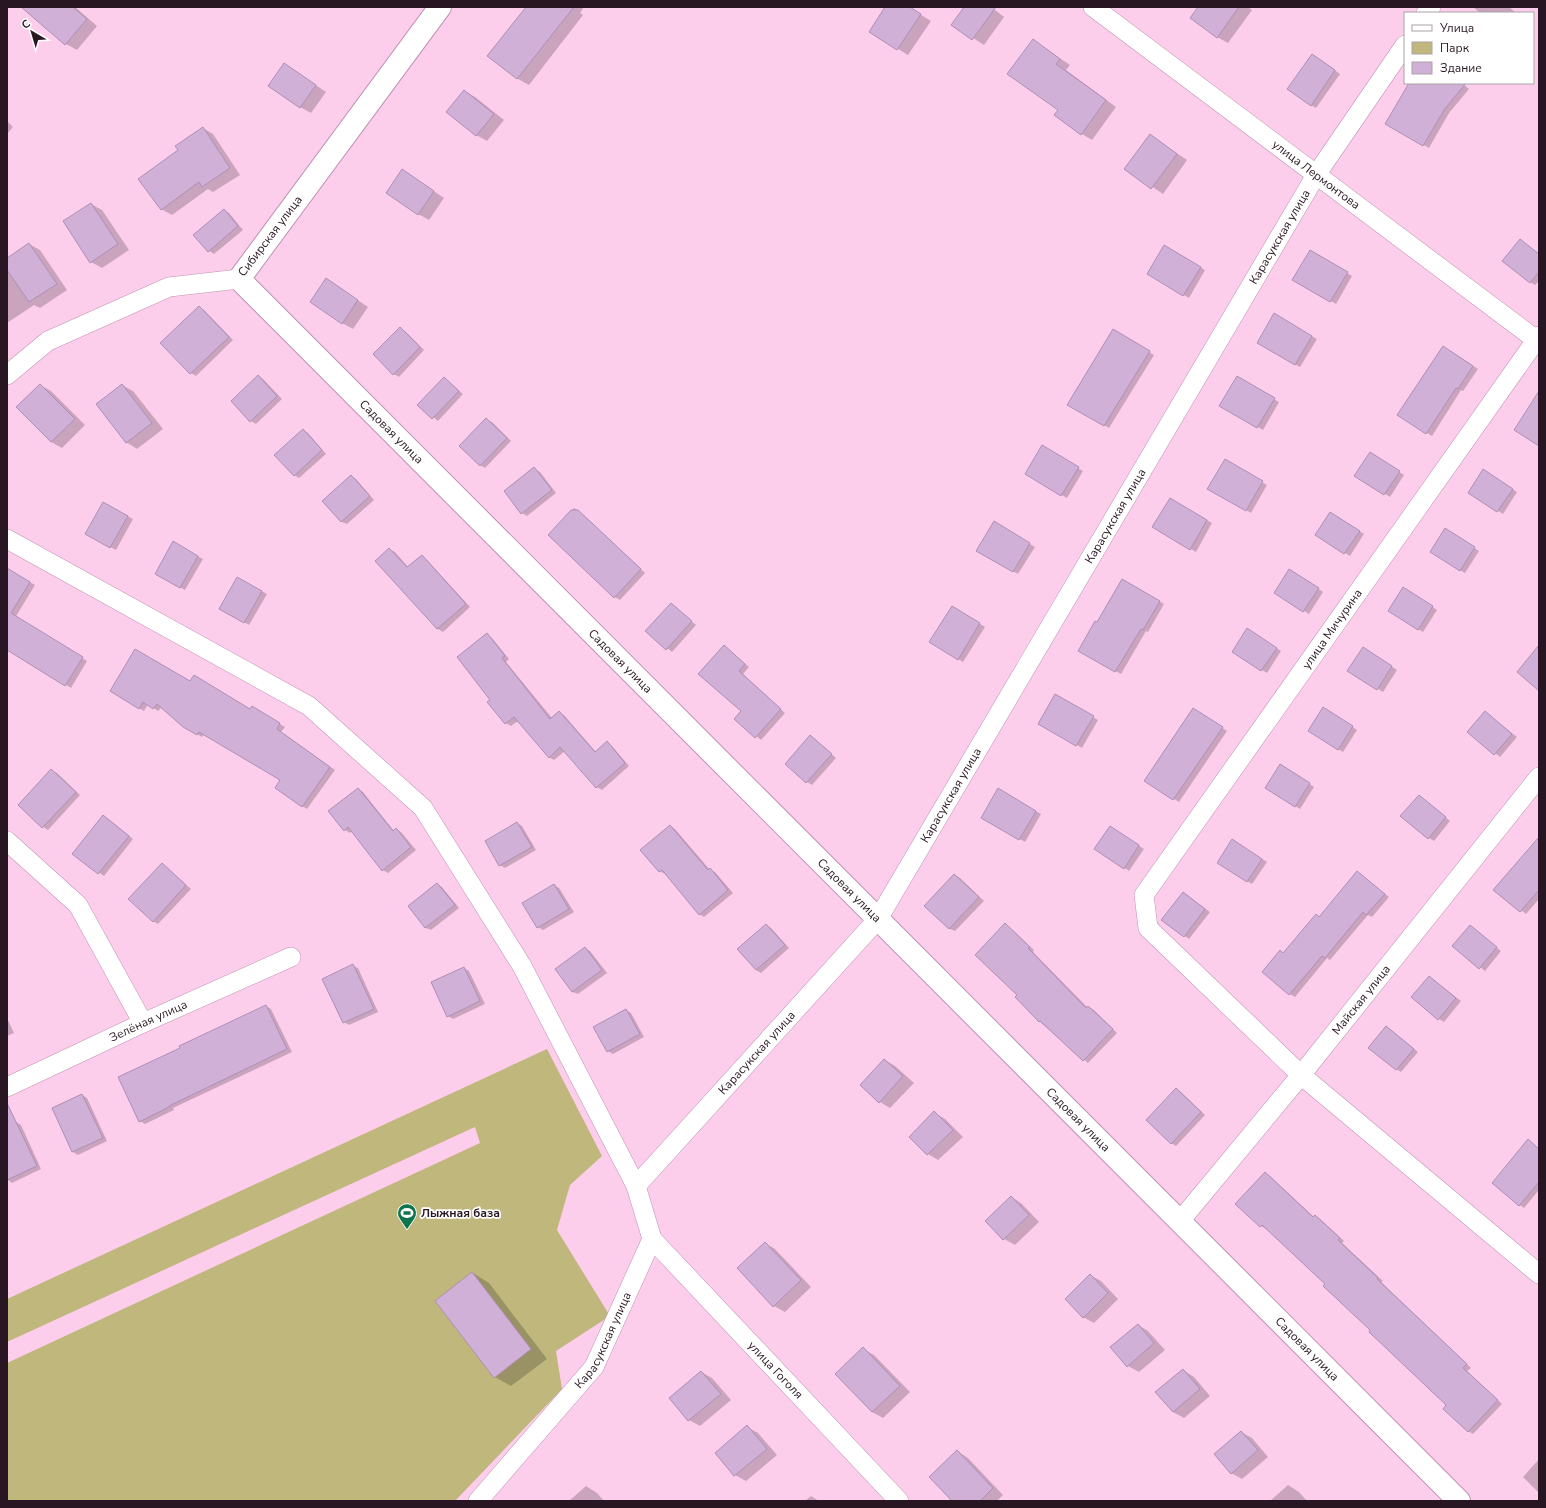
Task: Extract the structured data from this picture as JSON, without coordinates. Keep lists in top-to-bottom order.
{
  "streets": {
    "street": [
      "улица Лермонтова",
      "Сибирская улица",
      "Карасукская улица",
      "Садовая улица",
      "улица Мичурина",
      "Майская улица",
      "Зелёная улица",
      "улица Гоголя"
    ]
  },
  "crossings": [
    ["улица Лермонтова", "Карасукская улица"],
    ["улица Лермонтова", "улица Мичурина"],
    ["Сибирская улица", "Садовая улица"],
    ["Карасукская улица", "Садовая улица"],
    ["Карасукская улица", "улица Гоголя"],
    ["Садовая улица", "Майская улица"],
    ["улица Мичурина", "Майская улица"]
  ],
  "places": {
    "sports": ["Лыжная база"]
  },
  "legend": ["Улица", "Парк", "Здание"],
  "north": "top left"
}
